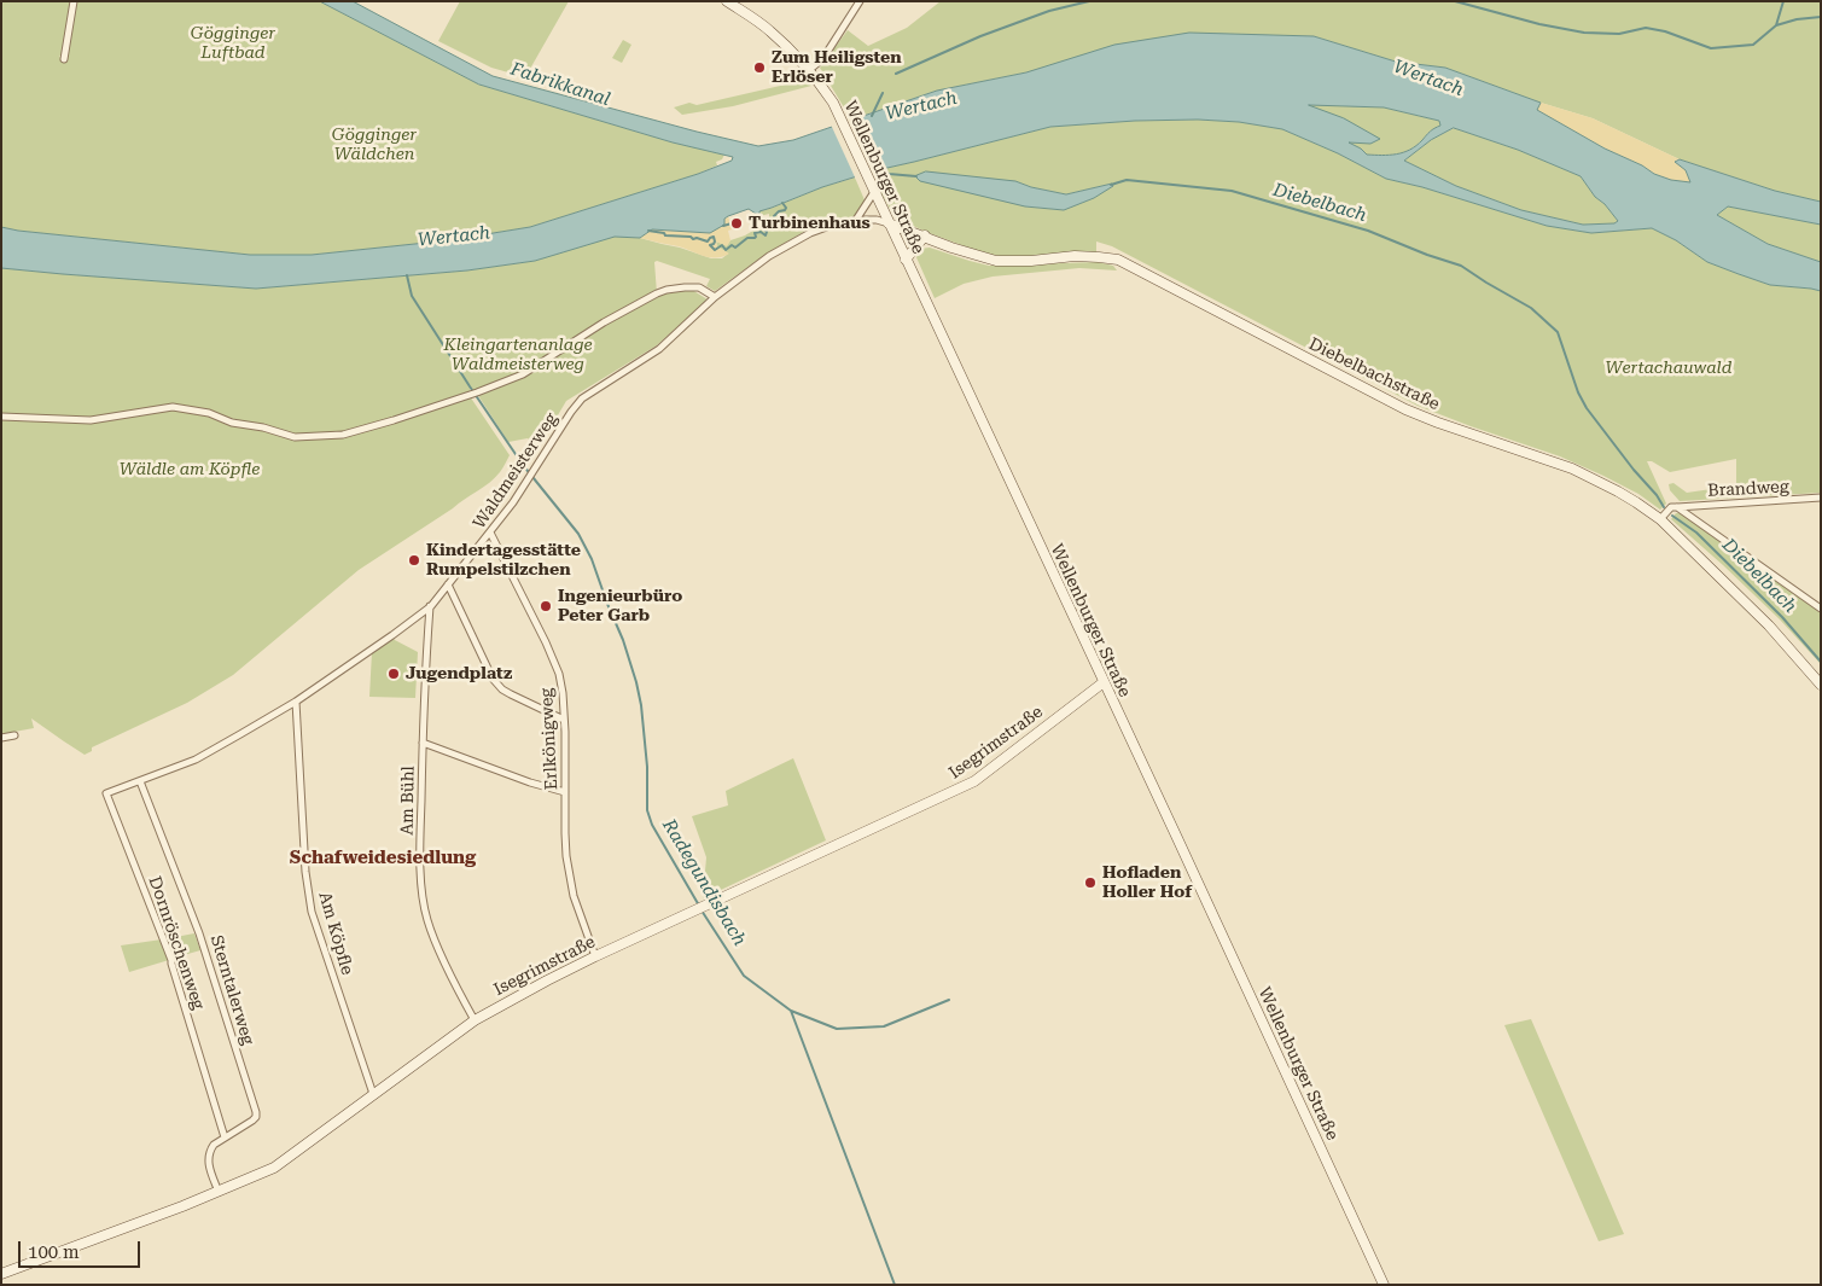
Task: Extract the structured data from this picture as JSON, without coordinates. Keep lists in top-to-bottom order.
{
  "streets": {
    "street": [
      "Wellenburger Straße",
      "Diebelbachstraße",
      "Waldmeisterweg",
      "Brandweg",
      "Erlkönigweg",
      "Isegrimstraße",
      "Am Bühl",
      "Am Köpfle",
      "Dornröschenweg",
      "Sterntalerweg"
    ]
  },
  "crossings": [
    ["Wellenburger Straße", "Diebelbachstraße"],
    ["Wellenburger Straße", "Waldmeisterweg"],
    ["Wellenburger Straße", "Isegrimstraße"],
    ["Diebelbachstraße", "Waldmeisterweg"],
    ["Waldmeisterweg", "Erlkönigweg"],
    ["Waldmeisterweg", "Am Bühl"],
    ["Waldmeisterweg", "Am Köpfle"],
    ["Waldmeisterweg", "Dornröschenweg"],
    ["Waldmeisterweg", "Sterntalerweg"],
    ["Erlkönigweg", "Isegrimstraße"],
    ["Isegrimstraße", "Am Bühl"],
    ["Isegrimstraße", "Am Köpfle"],
    ["Isegrimstraße", "Sterntalerweg"],
    ["Dornröschenweg", "Sterntalerweg"]
  ],
  "districts": ["Schafweidesiedlung"],
  "water": [
    "Wertach",
    "Fabrikkanal",
    "Diebelbach",
    "Radegundisbach"
  ],
  "parks": [
    "Gögginger Luftbad",
    "Gögginger Wäldchen",
    "Kleingartenanlage Waldmeisterweg",
    "Wertachauwald",
    "Wäldle am Köpfle"
  ],
  "places": [
    "Zum Heiligsten Erlöser",
    "Turbinenhaus",
    "Kindertagesstätte Rumpelstilzchen",
    "Ingenieurbüro Peter Garb",
    "Jugendplatz",
    "Hofladen Holler Hof"
  ],
  "scale_bar": "100 m"
}
